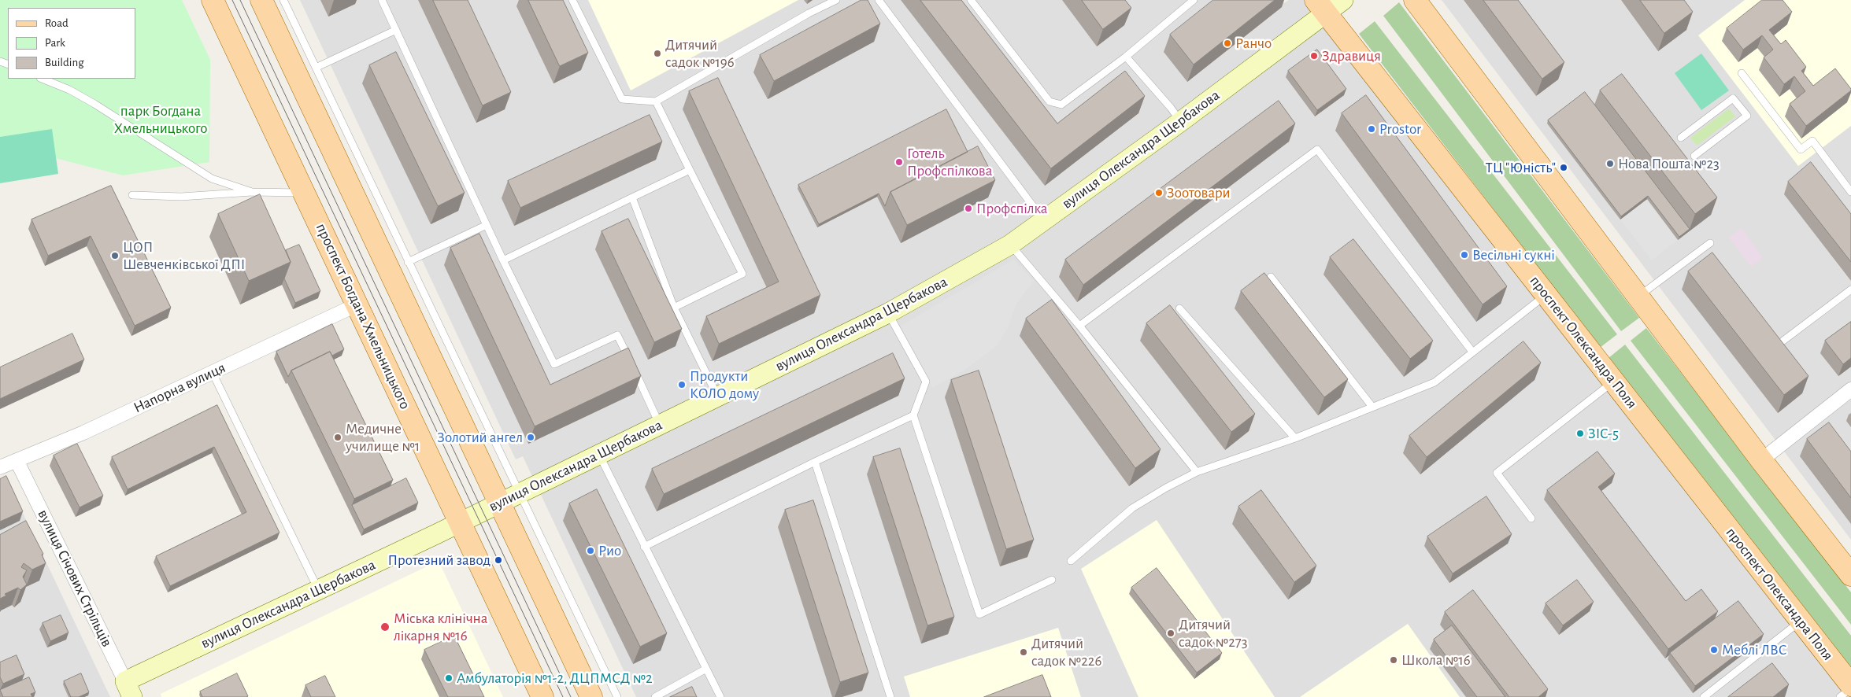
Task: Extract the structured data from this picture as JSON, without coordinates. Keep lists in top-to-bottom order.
{
  "streets": {
    "main road": ["проспект Богдана Хмельницького", "проспект Олександра Поля"],
    "street": ["вулиця Олександра Щербакова", "Напорна вулиця", "вулиця Січових Стрільців"]
  },
  "crossings": [
    ["вулиця Олександра Щербакова", "проспект Богдана Хмельницького"],
    ["вулиця Олександра Щербакова", "проспект Олександра Поля"],
    ["вулиця Олександра Щербакова", "вулиця Січових Стрільців"],
    ["проспект Богдана Хмельницького", "Напорна вулиця"],
    ["Напорна вулиця", "вулиця Січових Стрільців"]
  ],
  "parks": ["парк Богдана Хмельницького"],
  "places": [
    "Ранчо",
    "Дитячий садок №196",
    "Здравиця",
    "Prostor",
    "Готель Профспілкова",
    "Нова Пошта №23",
    "ТЦ \"Юність\"",
    "Зоотовари",
    "Профспілка",
    "Весільні сукні",
    "ЦОП Шевченківської ДПІ",
    "Продукти КОЛО дому",
    "ЗІС-5",
    "Медичне училище №1",
    "Золотий ангел",
    "Рио",
    "Протезний завод",
    "Міська клінічна лікарня №16",
    "Дитячий садок №273",
    "Меблі ЛВС",
    "Дитячий садок №226",
    "Школа №16",
    "Амбулаторія №1-2, ДЦПМСД №2"
  ],
  "legend": ["Road", "Park", "Building"]
}
